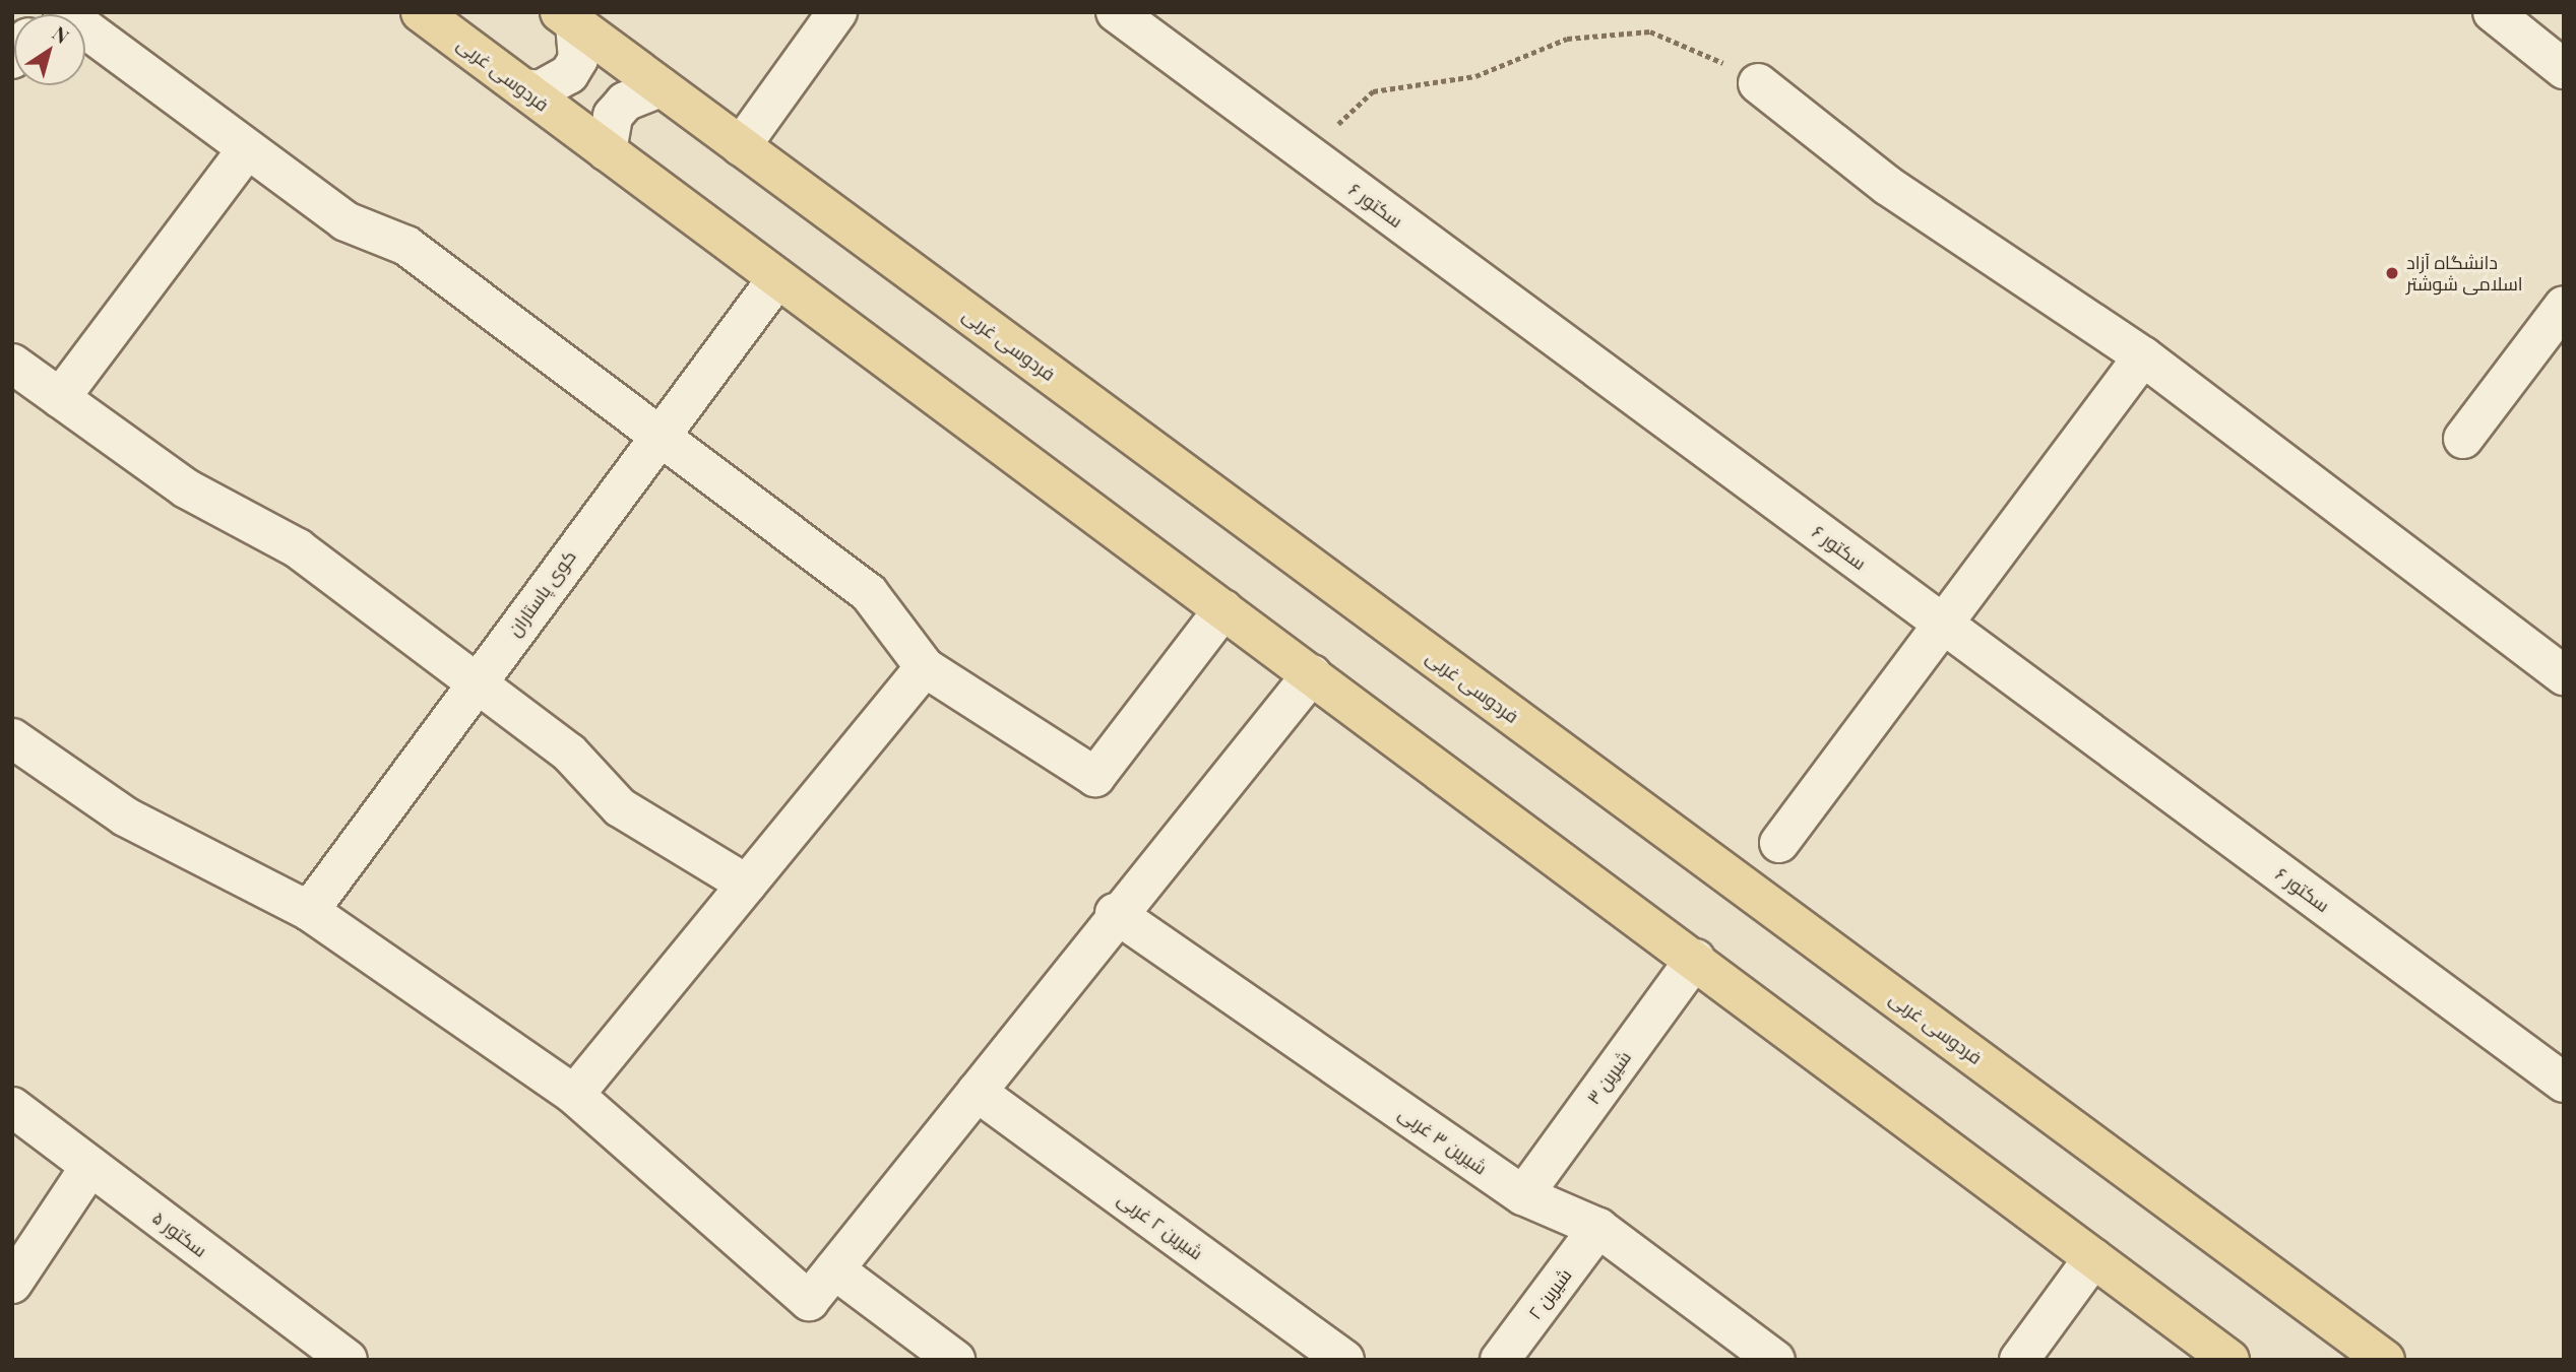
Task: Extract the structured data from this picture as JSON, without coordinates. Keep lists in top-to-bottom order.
{
  "streets": {
    "main road": ["فردوسی غربی"],
    "street": [
      "سکتور ۶",
      "کوی پاستاران",
      "شیرین ۳",
      "شیرین ۳ غربی",
      "شیرین ۲ غربی",
      "سکتور ۵",
      "شیرین ۲"
    ]
  },
  "crossings": [
    ["فردوسی غربی", "کوی پاستاران"],
    ["فردوسی غربی", "شیرین ۳"],
    ["شیرین ۳", "شیرین ۳ غربی"],
    ["شیرین ۳ غربی", "شیرین ۲"]
  ],
  "places": ["دانشگاه آزاد اسلامی شوشتر"],
  "north": "top right"
}
